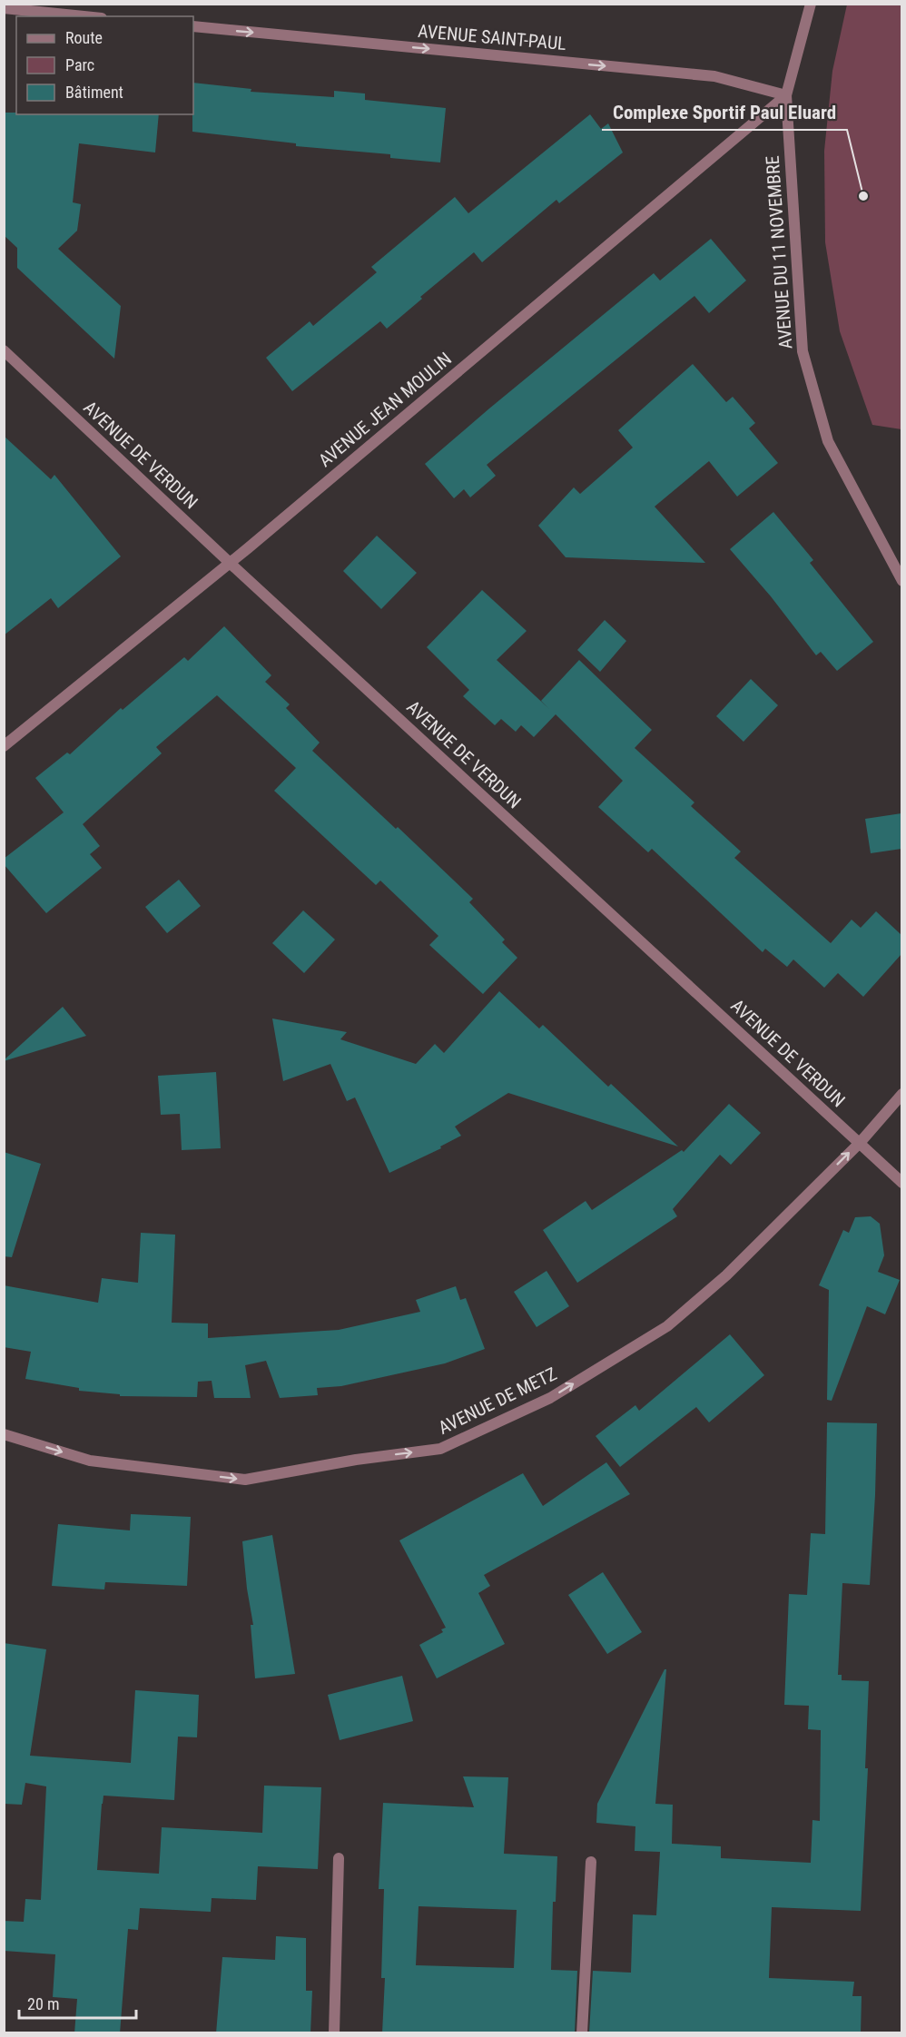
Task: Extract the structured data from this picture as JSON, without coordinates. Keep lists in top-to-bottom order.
{
  "streets": {
    "street": [
      "AVENUE SAINT-PAUL",
      "AVENUE DU 11 NOVEMBRE",
      "AVENUE JEAN MOULIN",
      "AVENUE DE VERDUN",
      "AVENUE DE METZ"
    ]
  },
  "crossings": [
    ["AVENUE SAINT-PAUL", "AVENUE DU 11 NOVEMBRE"],
    ["AVENUE SAINT-PAUL", "AVENUE JEAN MOULIN"],
    ["AVENUE DU 11 NOVEMBRE", "AVENUE JEAN MOULIN"],
    ["AVENUE JEAN MOULIN", "AVENUE DE VERDUN"],
    ["AVENUE DE VERDUN", "AVENUE DE METZ"]
  ],
  "one_way": ["AVENUE SAINT-PAUL", "AVENUE DE METZ"],
  "places": ["Complexe Sportif Paul Eluard"],
  "legend": ["Route", "Parc", "Bâtiment"],
  "scale_bar": "20 m"
}
